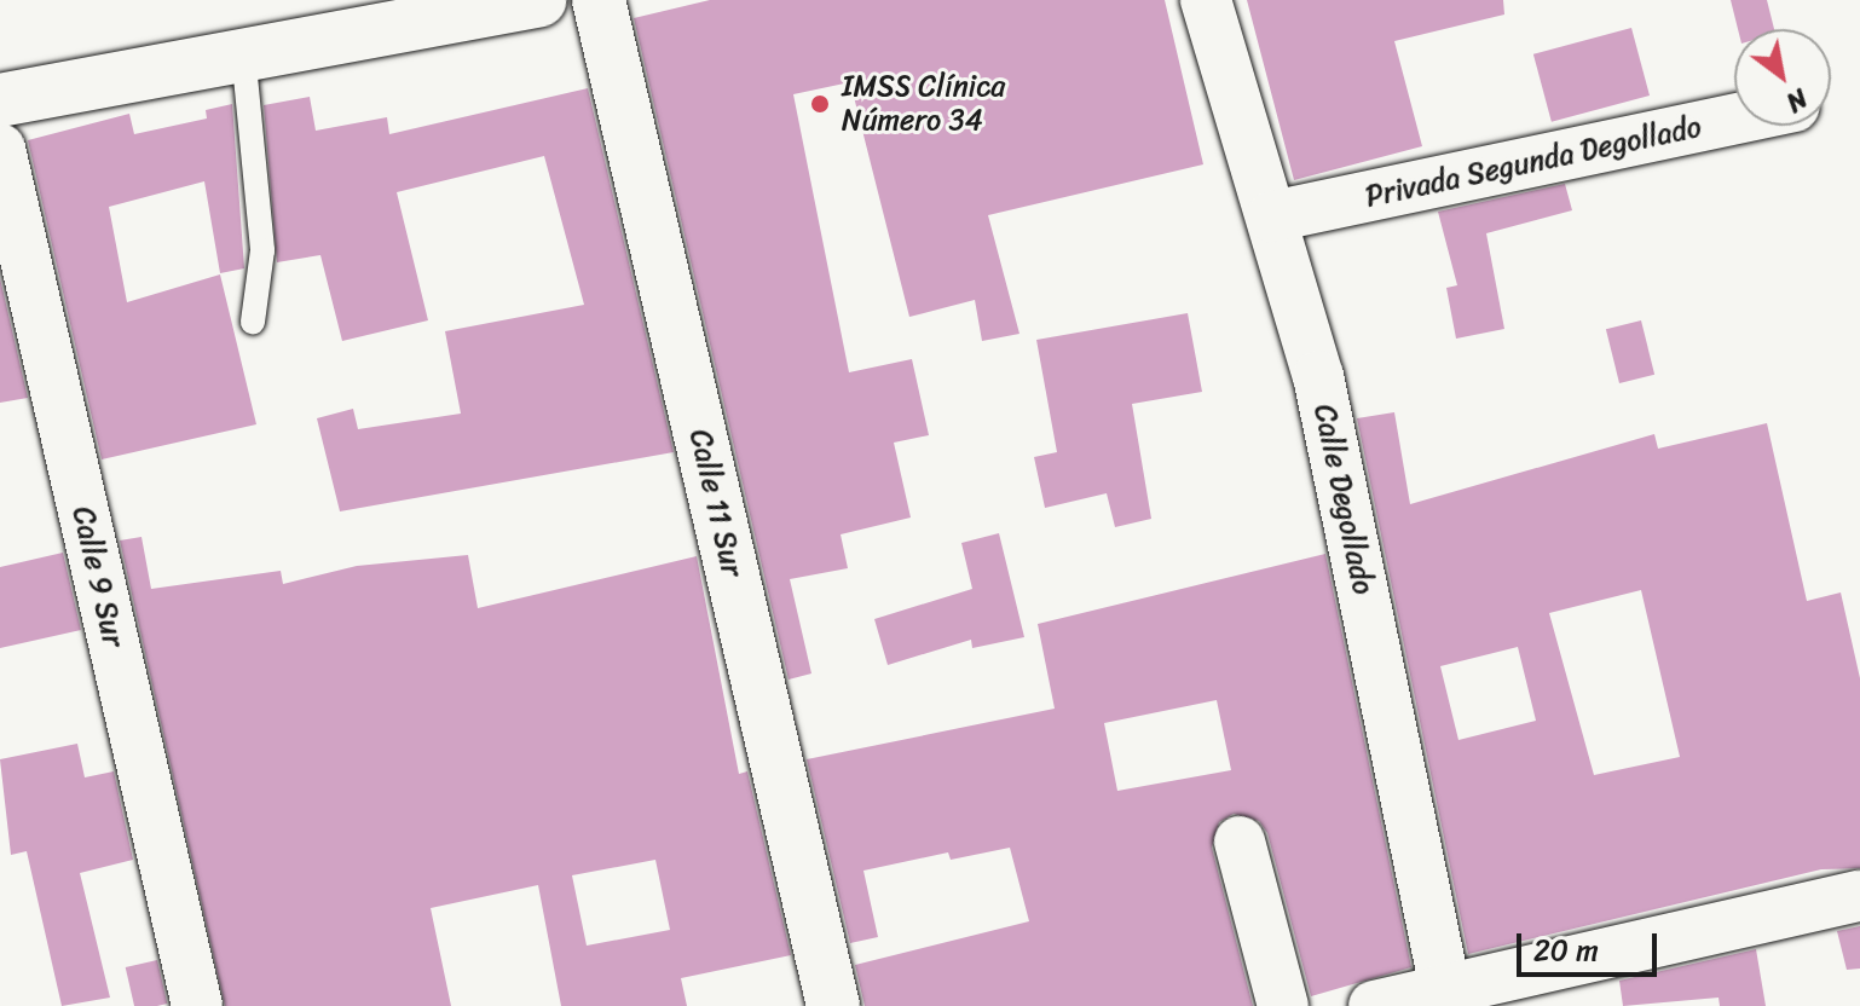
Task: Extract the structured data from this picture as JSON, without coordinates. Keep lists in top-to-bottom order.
{
  "streets": {
    "street": [
      "Privada Segunda Degollado",
      "Calle Degollado",
      "Calle 11 Sur",
      "Calle 9 Sur"
    ]
  },
  "crossings": [
    ["Privada Segunda Degollado", "Calle Degollado"]
  ],
  "places": ["IMSS Clínica Número 34"],
  "scale_bar": "20 m",
  "north": "bottom right"
}
